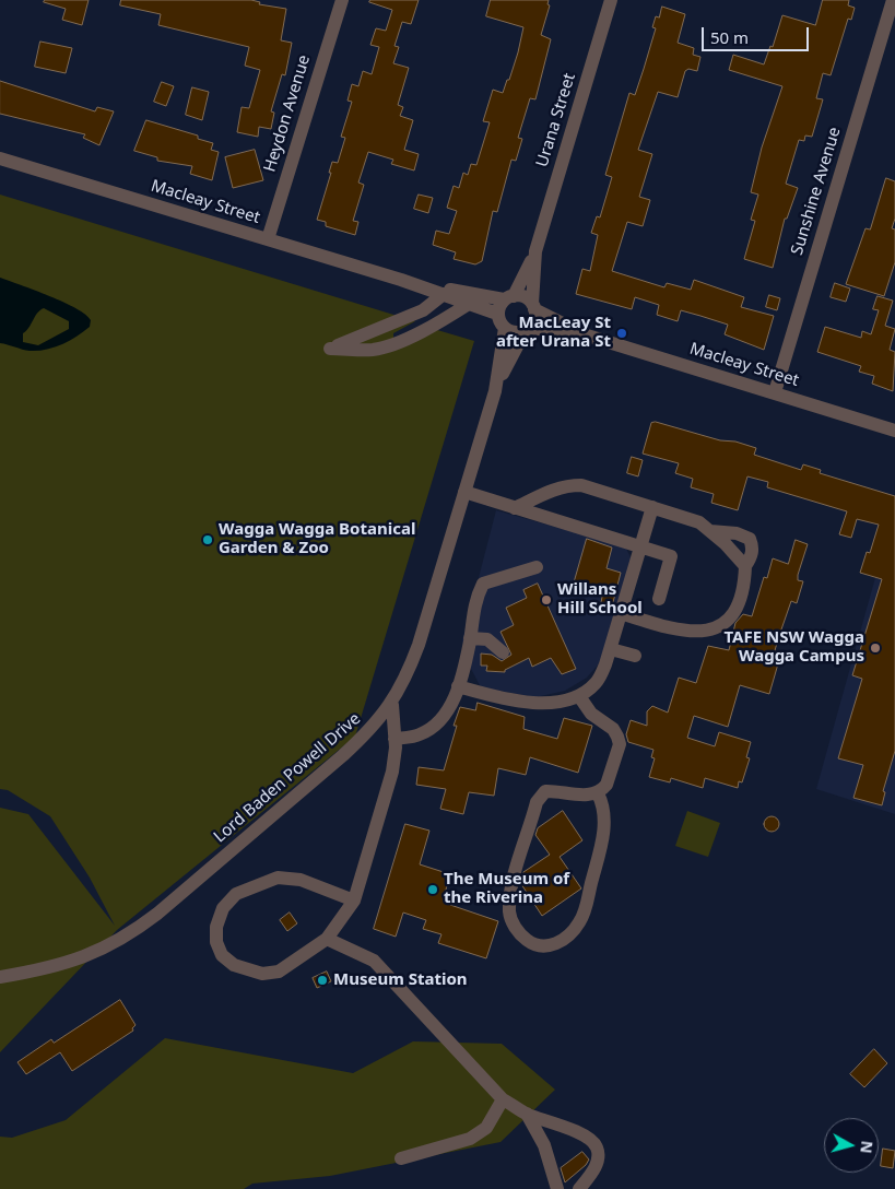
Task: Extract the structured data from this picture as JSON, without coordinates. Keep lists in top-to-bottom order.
{
  "streets": {
    "street": [
      "Heydon Avenue",
      "Urana Street",
      "Sunshine Avenue",
      "Macleay Street",
      "Lord Baden Powell Drive"
    ]
  },
  "crossings": [
    ["Heydon Avenue", "Macleay Street"],
    ["Urana Street", "Macleay Street"],
    ["Urana Street", "Lord Baden Powell Drive"],
    ["Sunshine Avenue", "Macleay Street"],
    ["Macleay Street", "Lord Baden Powell Drive"]
  ],
  "places": [
    "MacLeay St after Urana St",
    "Wagga Wagga Botanical Garden & Zoo",
    "Willans Hill School",
    "TAFE NSW Wagga Wagga Campus",
    "The Museum of the Riverina",
    "Museum Station"
  ],
  "scale_bar": "50 m",
  "north": "right"
}
